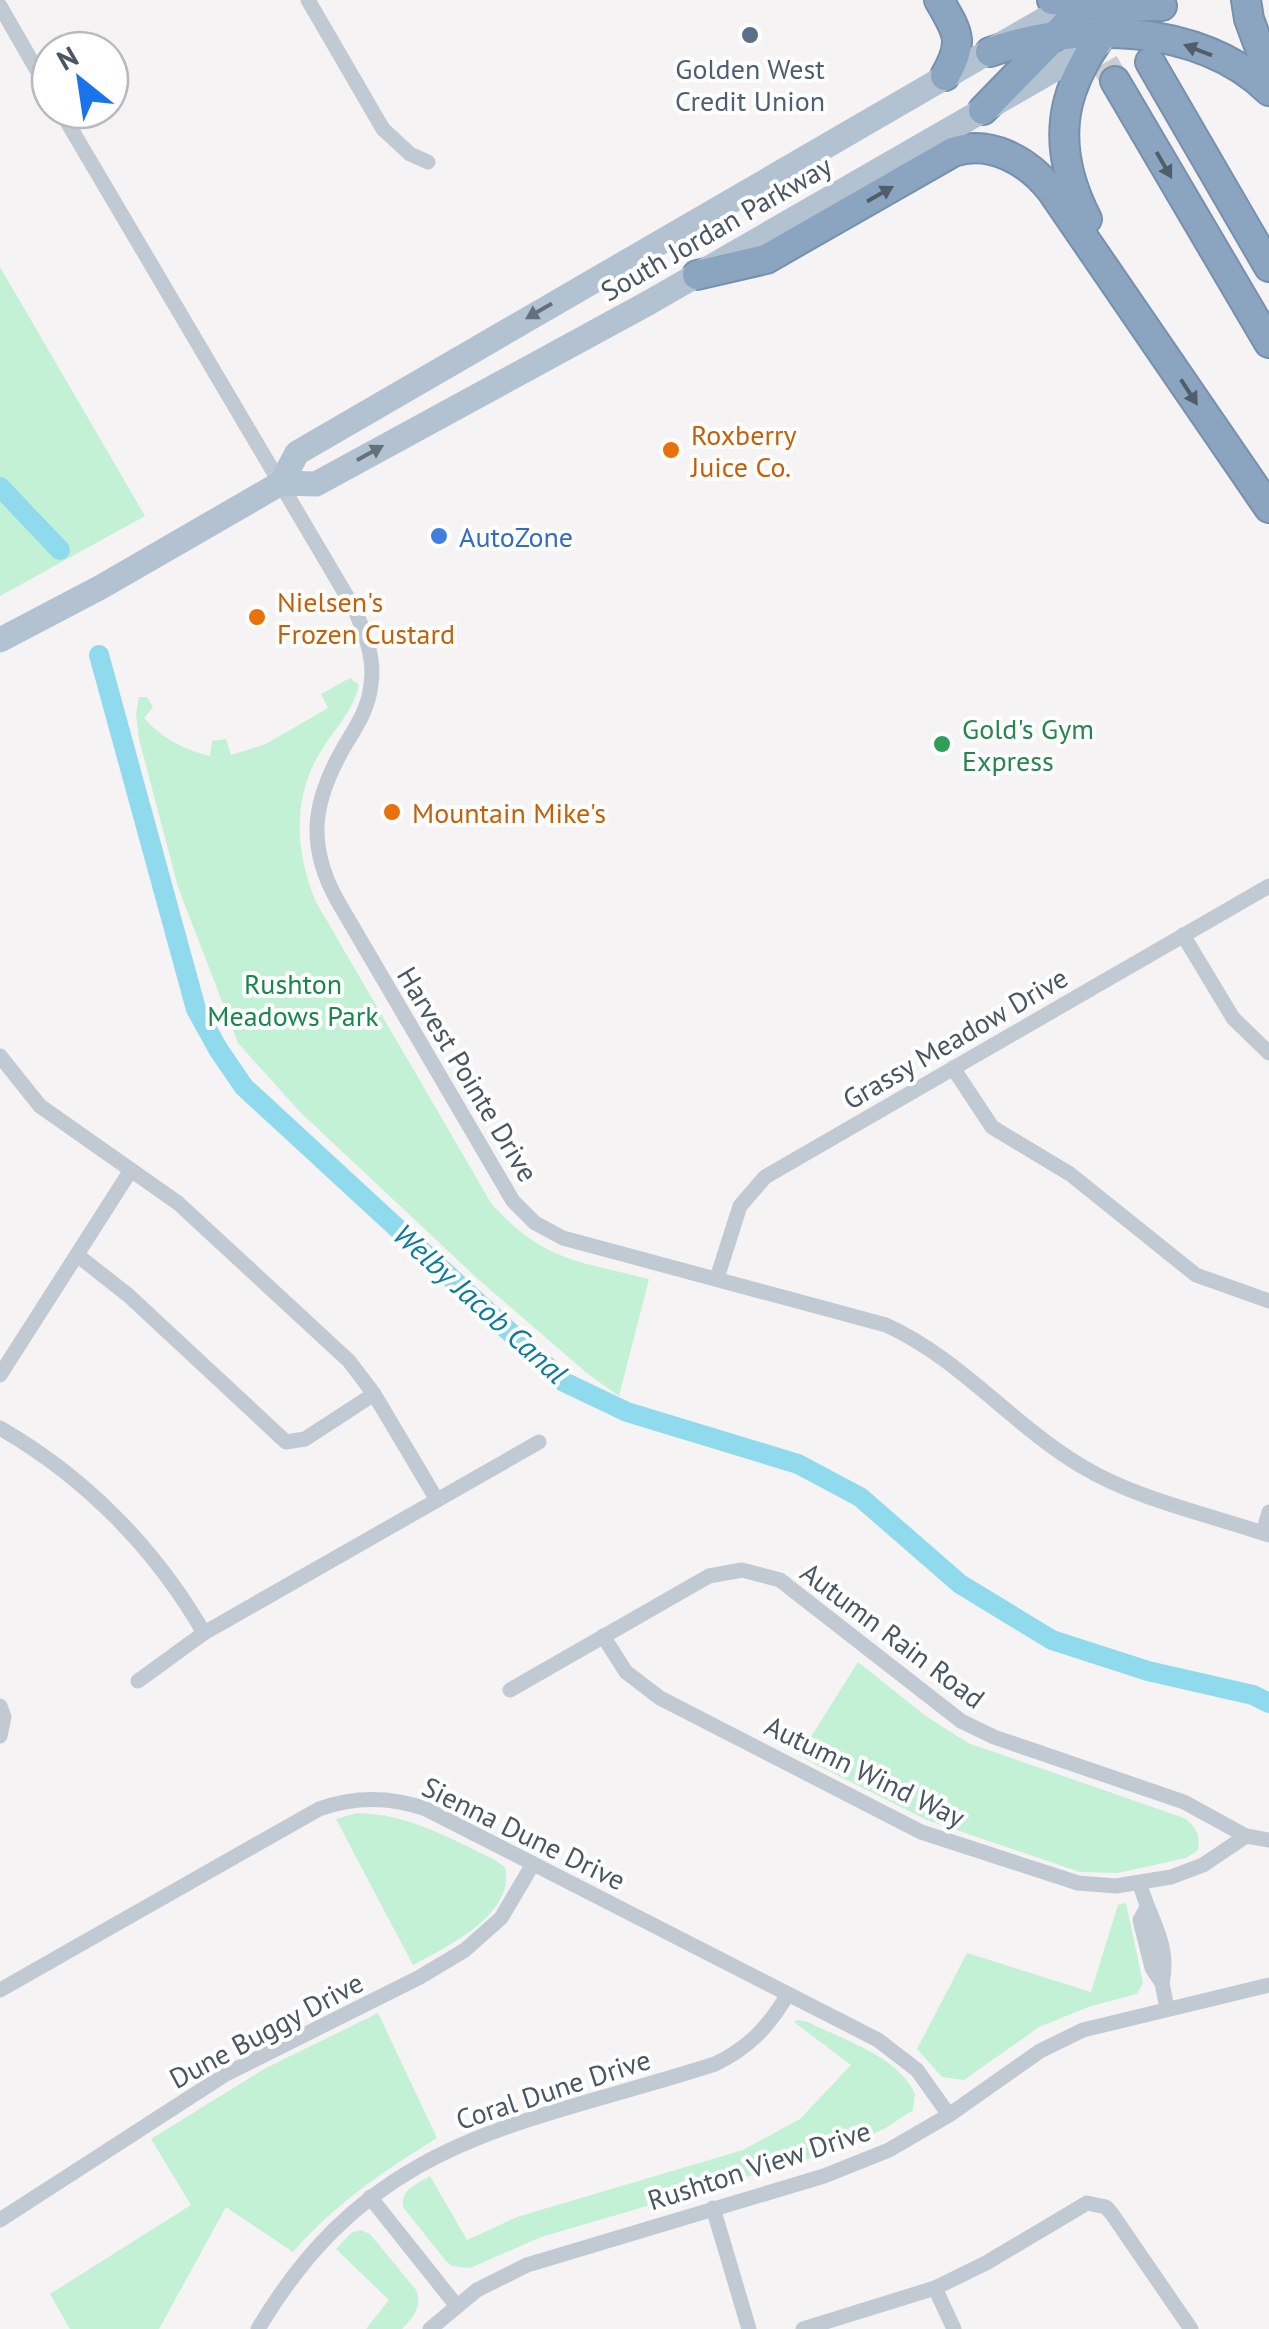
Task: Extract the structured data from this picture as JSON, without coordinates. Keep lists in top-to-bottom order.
{
  "streets": {
    "main road": ["South Jordan Parkway"],
    "street": [
      "Grassy Meadow Drive",
      "Harvest Pointe Drive",
      "Autumn Rain Road",
      "Autumn Wind Way",
      "Sienna Dune Drive",
      "Dune Buggy Drive",
      "Coral Dune Drive",
      "Rushton View Drive"
    ]
  },
  "crossings": [
    ["South Jordan Parkway", "Harvest Pointe Drive"],
    ["Grassy Meadow Drive", "Harvest Pointe Drive"],
    ["Autumn Rain Road", "Autumn Wind Way"],
    ["Sienna Dune Drive", "Dune Buggy Drive"],
    ["Sienna Dune Drive", "Coral Dune Drive"],
    ["Sienna Dune Drive", "Rushton View Drive"]
  ],
  "water": ["Welby Jacob Canal"],
  "parks": ["Rushton Meadows Park"],
  "places": [
    "Golden West Credit Union",
    "Roxberry Juice Co.",
    "AutoZone",
    "Nielsen's Frozen Custard",
    "Gold's Gym Express",
    "Mountain Mike's"
  ],
  "north": "top left"
}
